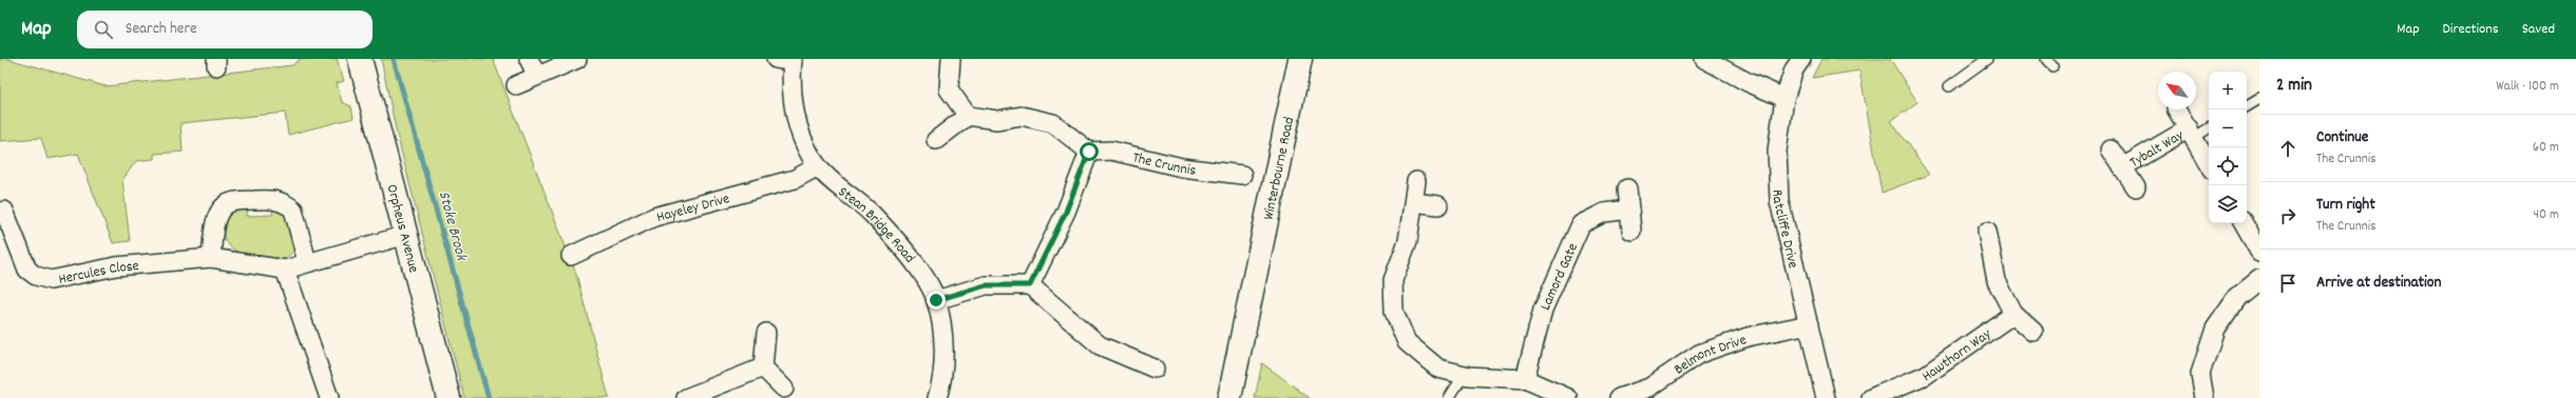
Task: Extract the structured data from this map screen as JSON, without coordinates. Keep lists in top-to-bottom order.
{
  "streets": {
    "main road": ["Winterbourne Road", "Orpheus Avenue"],
    "street": [
      "Tybalt Way",
      "The Crunnis",
      "Hayeley Drive",
      "Stean Bridge Road",
      "Ratcliffe Drive",
      "Hercules Close",
      "Lamord Gate",
      "Hawthorn Way",
      "Belmont Drive"
    ]
  },
  "crossings": [
    ["Hayeley Drive", "Stean Bridge Road"],
    ["Orpheus Avenue", "Hercules Close"],
    ["Ratcliffe Drive", "Belmont Drive"]
  ],
  "water": ["Stoke Brook"],
  "north": "top left",
  "page": {
    "header": "Map",
    "search": "Search here",
    "nav": ["Map", "Directions", "Saved"],
    "heading": ["2 min", "Walk · 100 m"],
    "map_buttons": ["+", "−"],
    "list": [
      ["Continue", "The Crunnis", "60 m"],
      ["Turn right", "The Crunnis", "40 m"],
      "Arrive at destination"
    ]
  }
}
